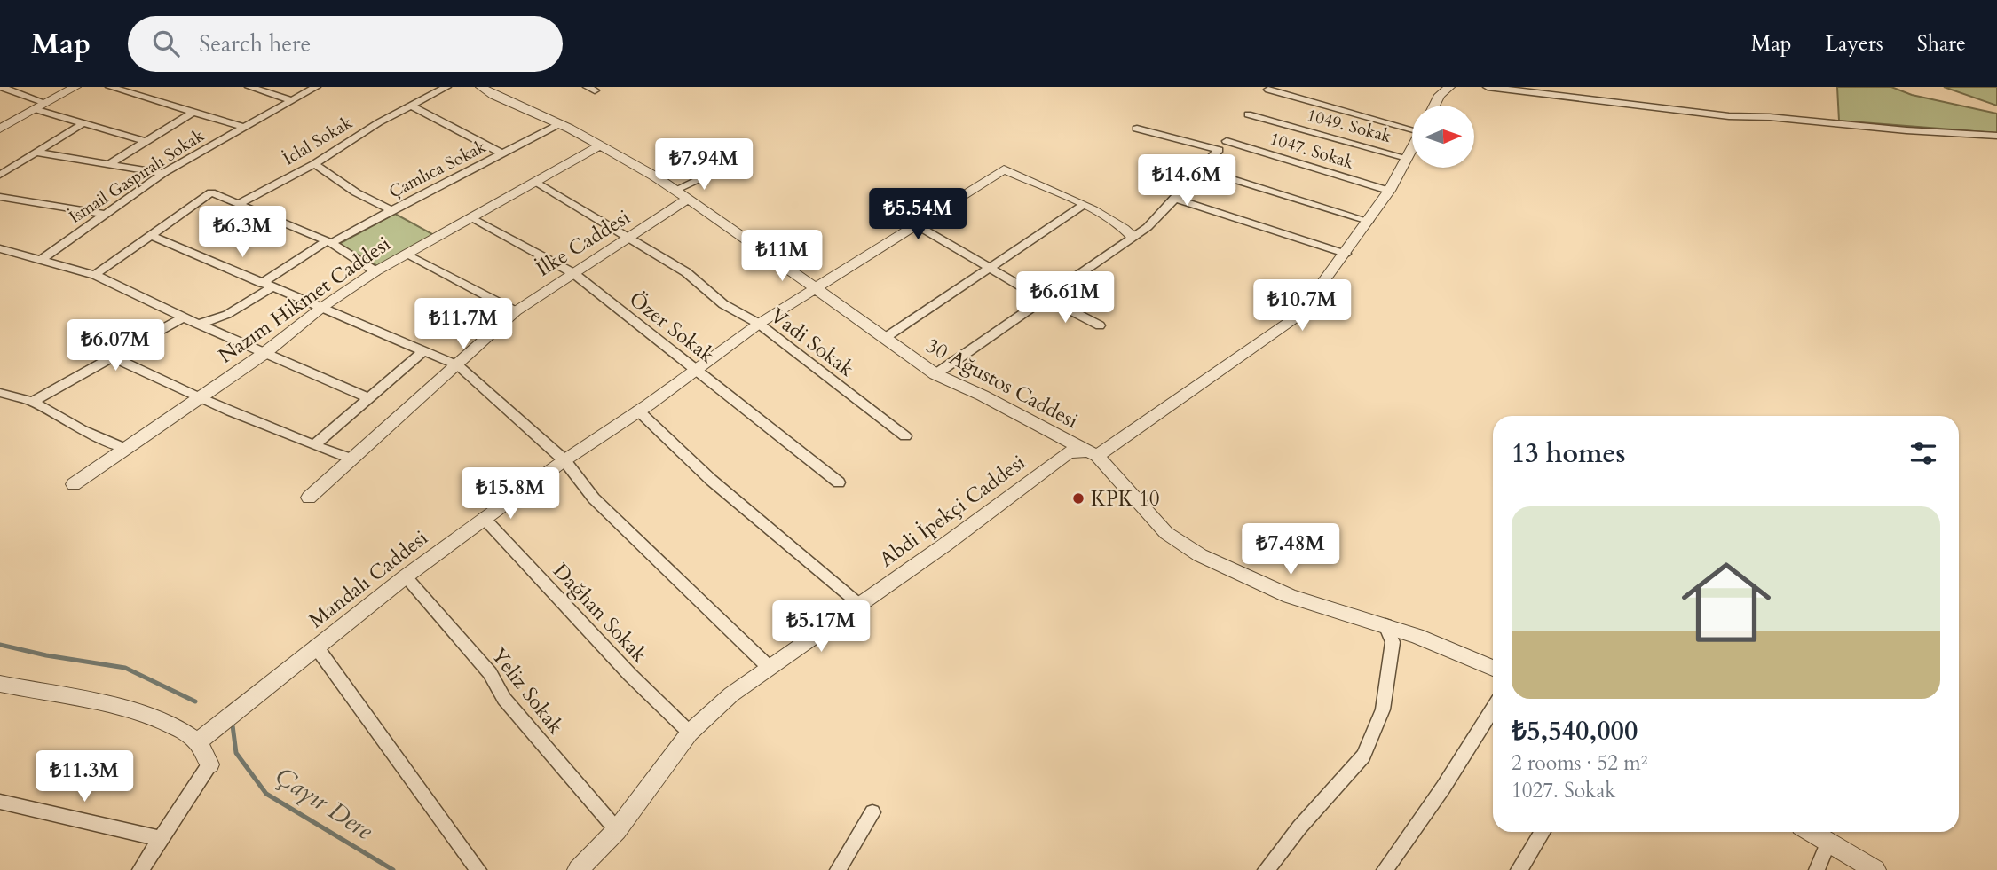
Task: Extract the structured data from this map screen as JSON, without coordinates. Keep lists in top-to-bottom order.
{
  "streets": {
    "street": [
      "1049. Sokak",
      "İclal Sokak",
      "1047. Sokak",
      "Çamlıca Sokak",
      "İsmail Gaspıralı Sokak",
      "İlke Caddesi",
      "Nazım Hikmet Caddesi",
      "Özer Sokak",
      "Vadi Sokak",
      "30 Ağustos Caddesi",
      "Abdi İpekçi Caddesi",
      "Mandalı Caddesi",
      "Dağhan Sokak",
      "Yeliz Sokak"
    ]
  },
  "crossings": [
    ["1049. Sokak", "Abdi İpekçi Caddesi"],
    ["1047. Sokak", "Abdi İpekçi Caddesi"],
    ["Çamlıca Sokak", "30 Ağustos Caddesi"],
    ["İlke Caddesi", "Özer Sokak"],
    ["İlke Caddesi", "Vadi Sokak"],
    ["İlke Caddesi", "30 Ağustos Caddesi"],
    ["Nazım Hikmet Caddesi", "Özer Sokak"],
    ["Nazım Hikmet Caddesi", "Vadi Sokak"],
    ["Nazım Hikmet Caddesi", "30 Ağustos Caddesi"],
    ["Özer Sokak", "Mandalı Caddesi"],
    ["Vadi Sokak", "Mandalı Caddesi"],
    ["30 Ağustos Caddesi", "Abdi İpekçi Caddesi"],
    ["30 Ağustos Caddesi", "Mandalı Caddesi"],
    ["Abdi İpekçi Caddesi", "Dağhan Sokak"],
    ["Abdi İpekçi Caddesi", "Yeliz Sokak"],
    ["Mandalı Caddesi", "Dağhan Sokak"],
    ["Mandalı Caddesi", "Yeliz Sokak"]
  ],
  "water": ["Çayır Dere"],
  "places": ["KPK 10"],
  "north": "right",
  "page": {
    "header": "Map",
    "search": "Search here",
    "nav": ["Map", "Layers", "Share"],
    "price": [
      "₺7.94M",
      "₺14.6M",
      "₺5.54M",
      "₺6.3M",
      "₺11M",
      "₺6.61M",
      "₺10.7M",
      "₺11.7M",
      "₺6.07M",
      "₺15.8M",
      "₺7.48M",
      "₺5.17M",
      "₺11.3M"
    ],
    "heading": "13 homes",
    "list": [
      {
        "name": "₺5,540,000",
        "note": "2 rooms · 52 m² · 1027. Sokak"
      }
    ]
  }
}
